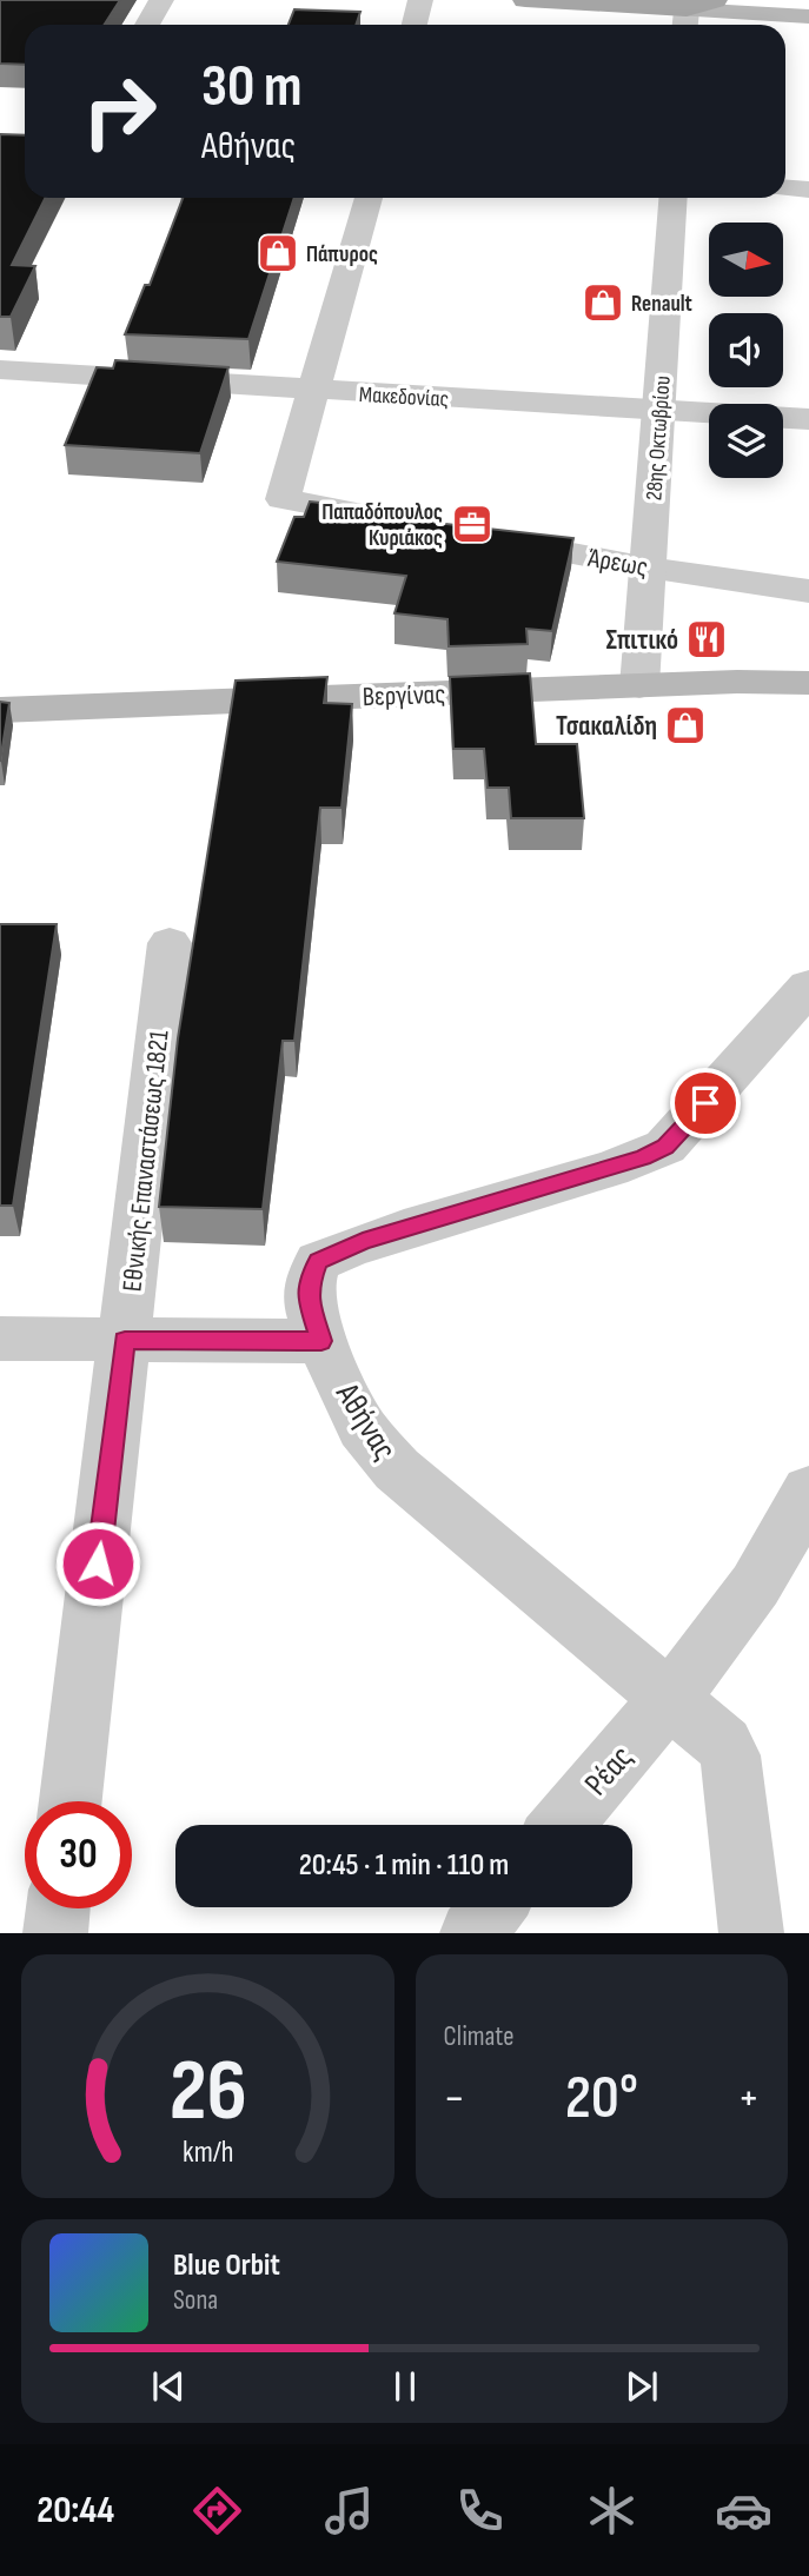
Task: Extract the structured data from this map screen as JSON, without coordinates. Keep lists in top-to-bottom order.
{
  "streets": {
    "main road": ["Βεργίνας"],
    "street": [
      "Μακεδονίας",
      "28ης Οκτωβρίου",
      "Άρεως",
      "Εθνικής Επαναστάσεως 1821",
      "Αθήνας",
      "Ρέας"
    ]
  },
  "crossings": [
    ["Μακεδονίας", "28ης Οκτωβρίου"],
    ["28ης Οκτωβρίου", "Άρεως"],
    ["28ης Οκτωβρίου", "Βεργίνας"],
    ["Αθήνας", "Ρέας"]
  ],
  "places": {
    "shop": ["Πάπυρος", "Renault", "Τσακαλίδη"],
    "office": ["Παπαδόπουλος Κυριάκος"],
    "restaurant": ["Σπιτικό"]
  },
  "north": "right",
  "page": {
    "turn": ["30 m", "Αθήνας"],
    "limit": "30",
    "trip": "20:45 · 1 min · 110 m",
    "tile": "Climate",
    "heat": ["−", "20°", "+"],
    "song": ["Blue Orbit", "Sona"],
    "tabs": "20:44",
    "gauge": ["26", "km/h"]
  }
}
